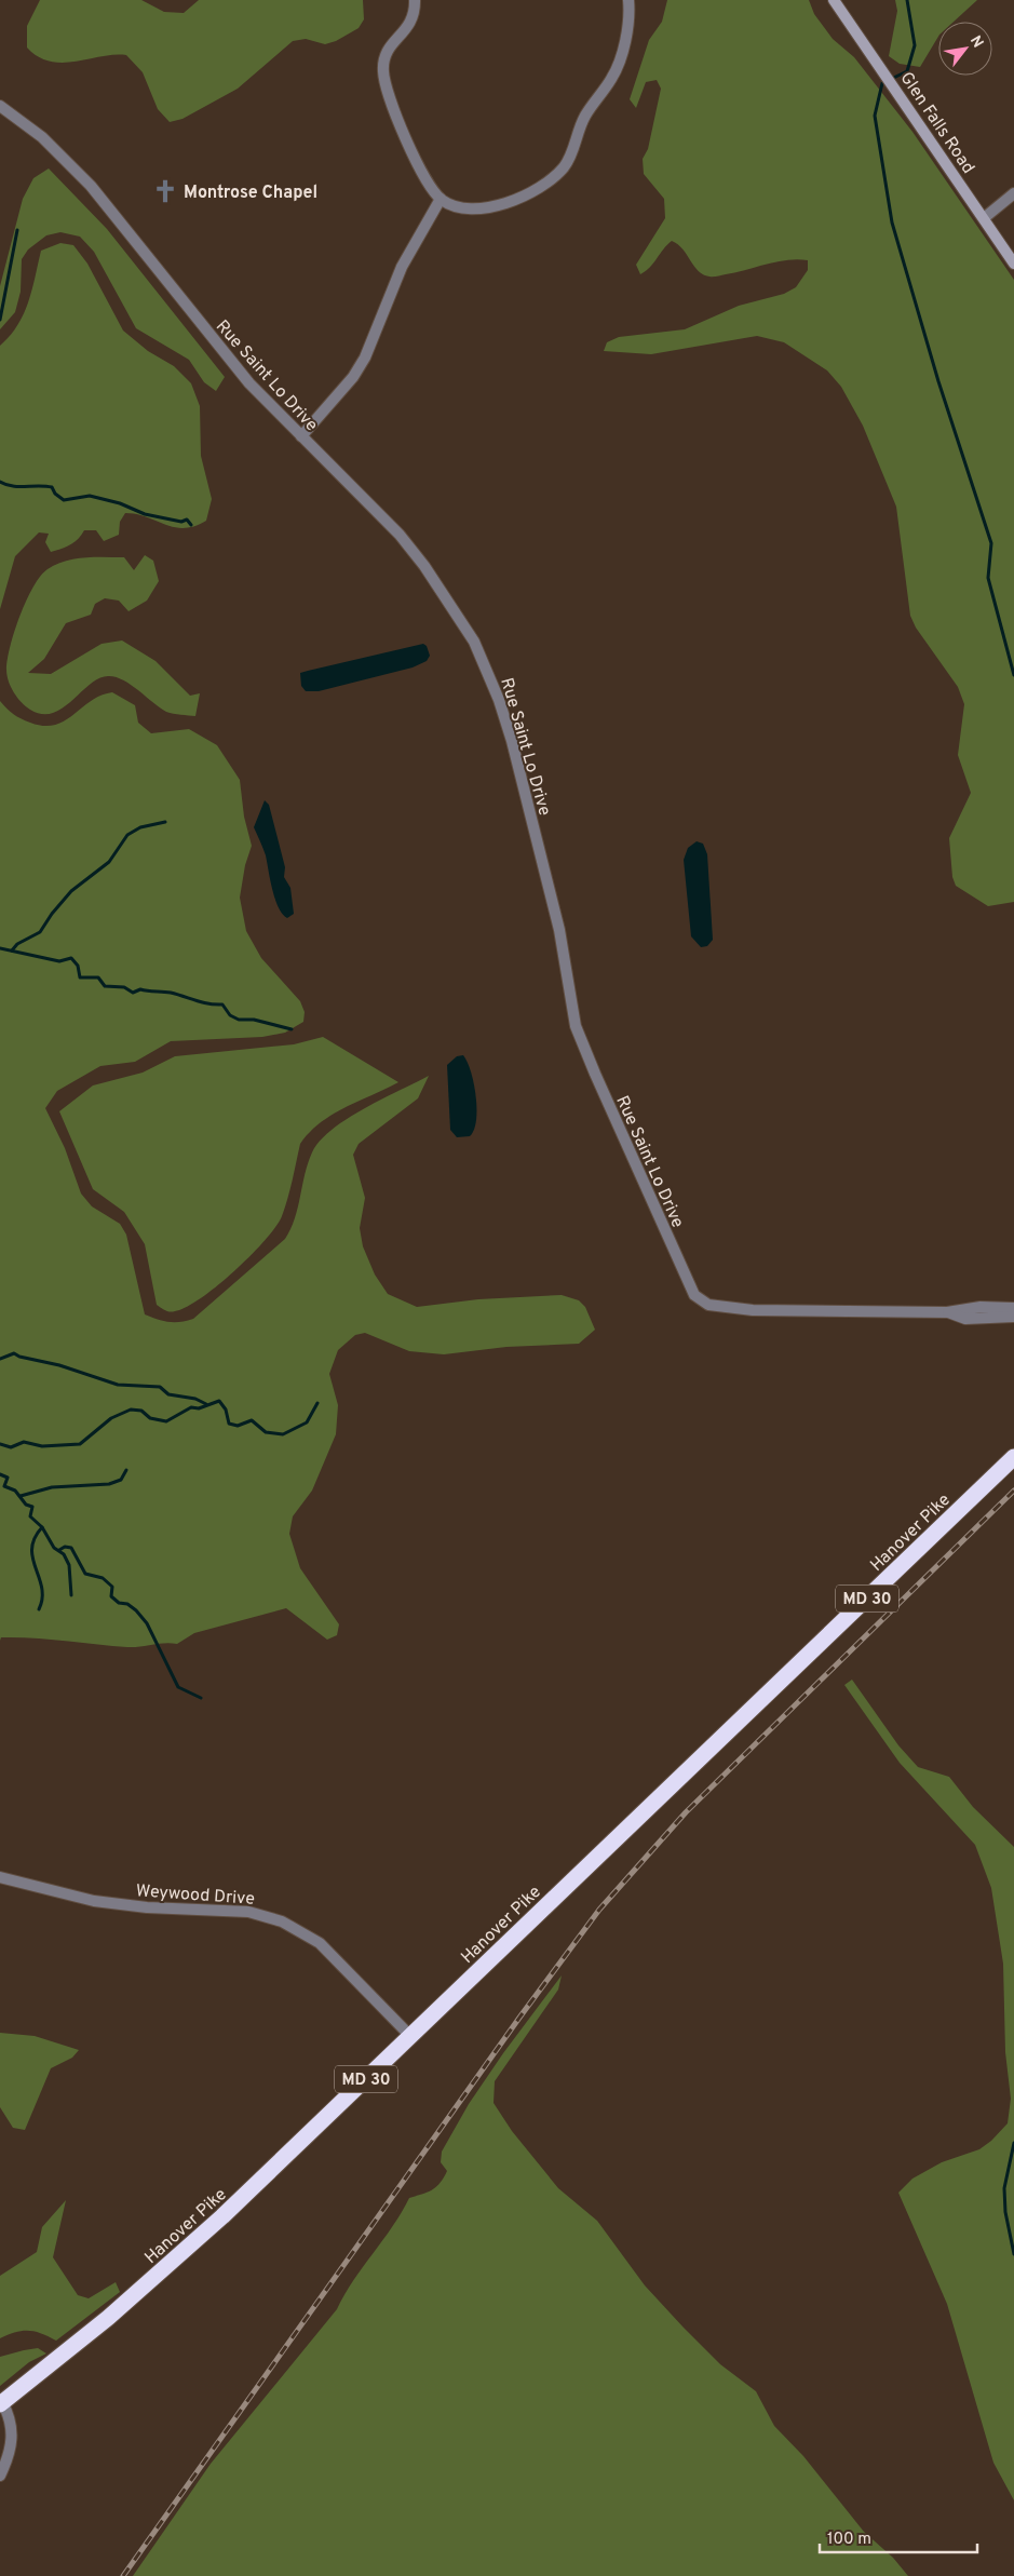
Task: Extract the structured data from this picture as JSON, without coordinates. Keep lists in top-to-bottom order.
{
  "streets": {
    "highway": ["Hanover Pike", "MD 30"],
    "street": ["Glen Falls Road", "Rue Saint Lo Drive", "Weywood Drive"]
  },
  "crossings": [
    ["Hanover Pike", "Weywood Drive"]
  ],
  "places": {
    "church": ["Montrose Chapel"]
  },
  "scale_bar": "100 m",
  "north": "top right"
}
